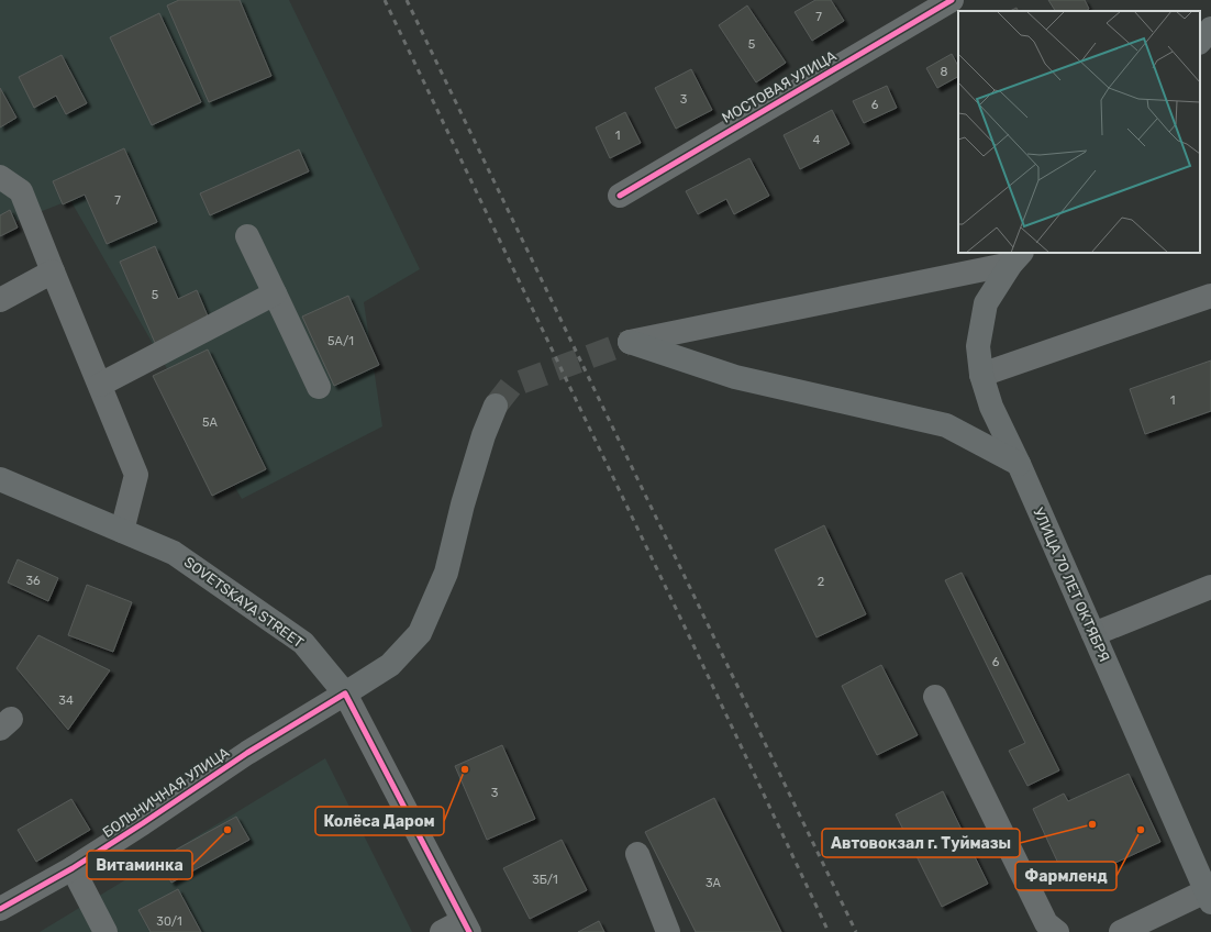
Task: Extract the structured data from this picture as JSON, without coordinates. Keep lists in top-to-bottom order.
{
  "streets": {
    "main road": ["УЛИЦА 70 ЛЕТ ОКТЯБРЯ", "SOVETSKAYA STREET"],
    "street": ["МОСТОВАЯ УЛИЦА", "БОЛЬНИЧНАЯ УЛИЦА"]
  },
  "crossings": [
    ["SOVETSKAYA STREET", "БОЛЬНИЧНАЯ УЛИЦА"]
  ],
  "places": [
    "Колёса Даром",
    "Автовокзал г. Туймазы",
    "Витаминка",
    "Фармленд"
  ],
  "house_numbers": [
    "7",
    "5",
    "8",
    "3",
    "6",
    "1",
    "4",
    "7",
    "5",
    "5А/1",
    "1",
    "5А",
    "36",
    "2",
    "6",
    "34",
    "3",
    "3Б/1",
    "3А",
    "30/1"
  ]
}
